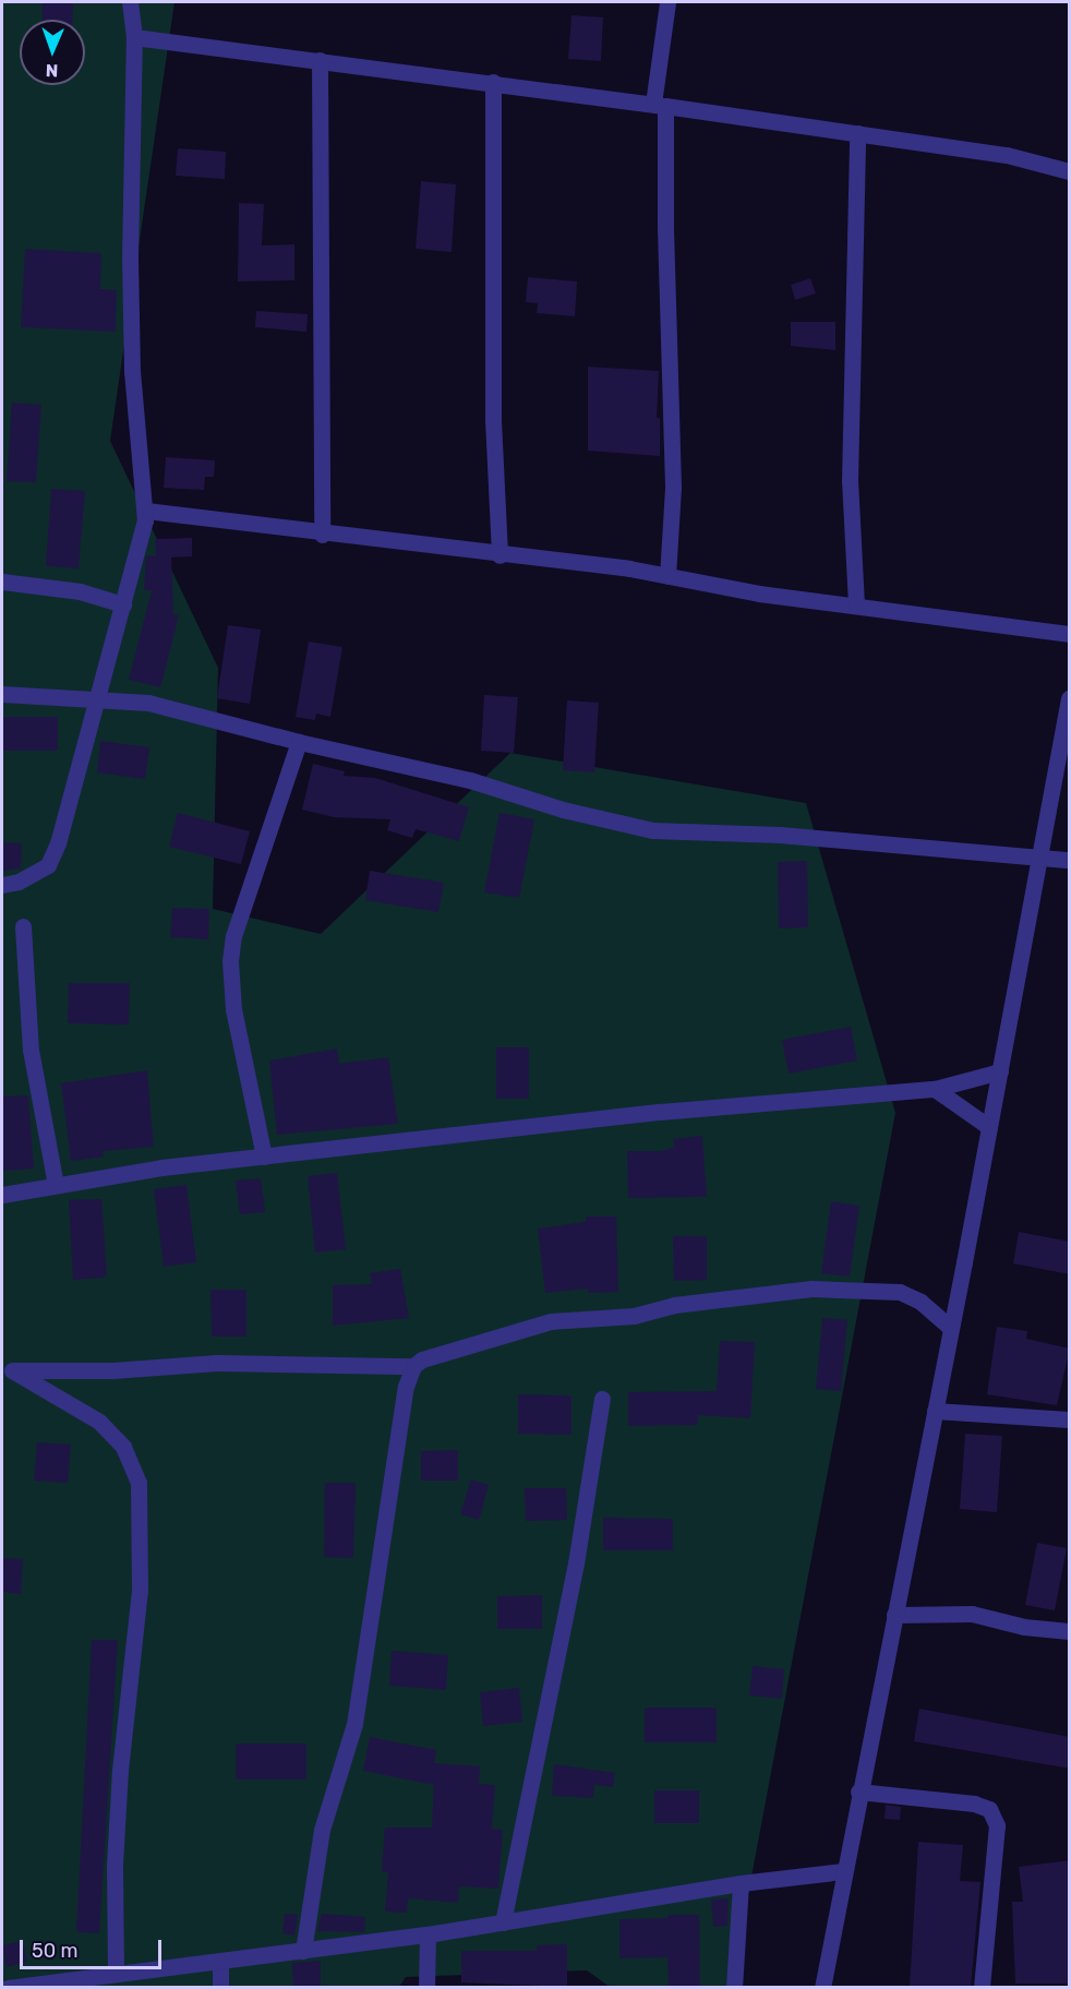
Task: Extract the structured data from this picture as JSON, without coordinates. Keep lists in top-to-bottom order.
{
  "scale_bar": "50 m",
  "north": "bottom"
}
